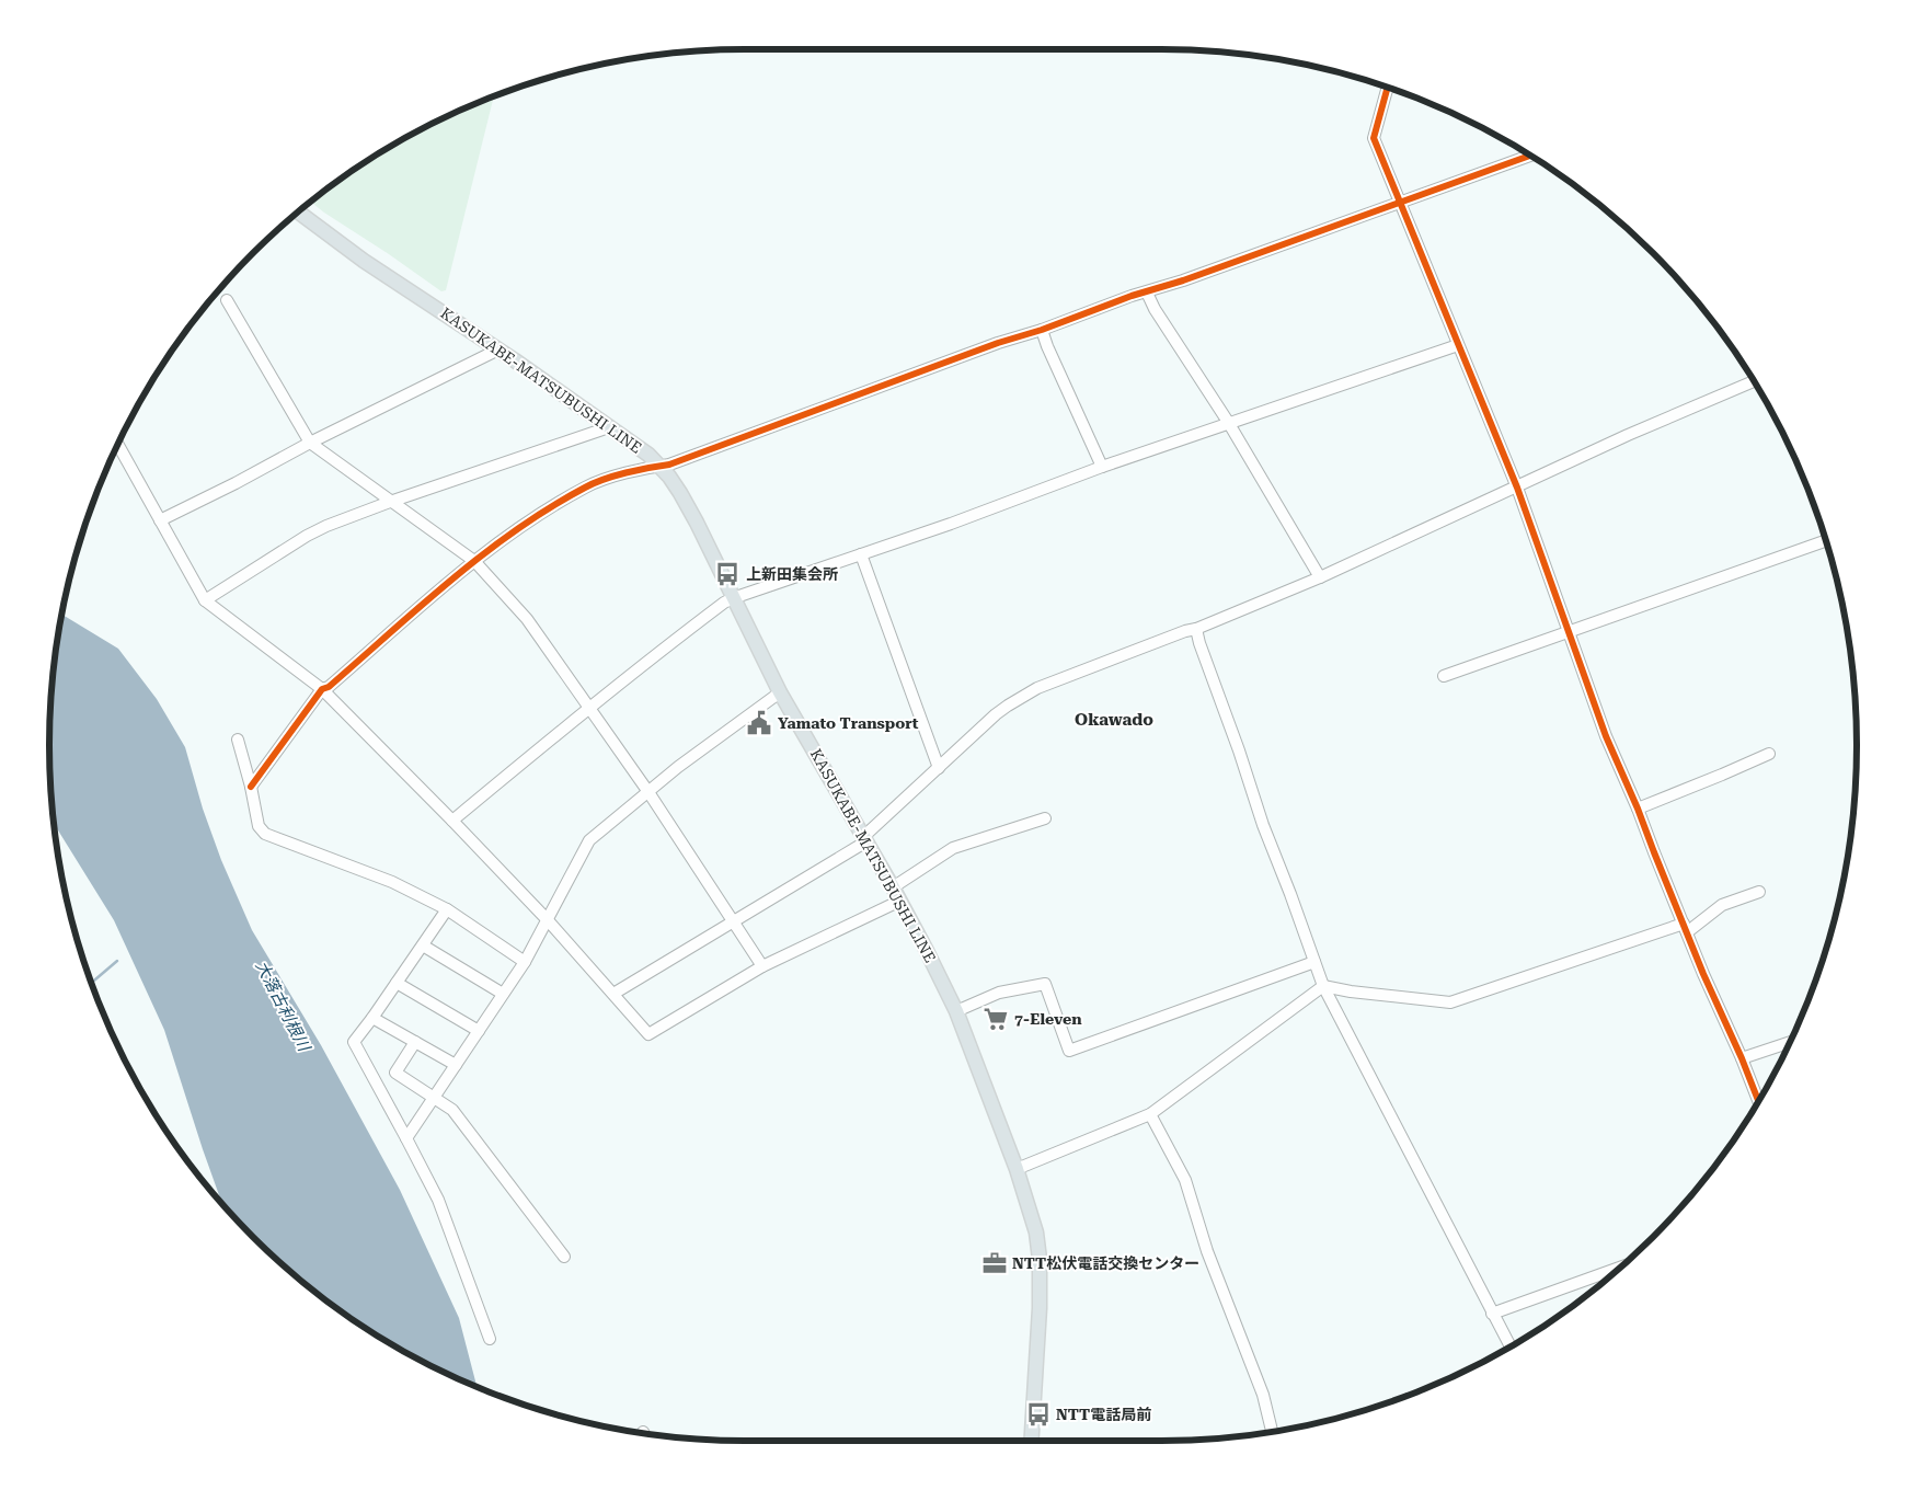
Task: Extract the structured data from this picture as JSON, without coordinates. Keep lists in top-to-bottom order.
{
  "streets": {
    "main road": ["KASUKABE-MATSUBUSHI LINE"]
  },
  "districts": ["Okawado"],
  "water": ["大落古利根川"],
  "places": {
    "bus stop": ["上新田集会所", "NTT電話局前"],
    "public building": ["Yamato Transport"],
    "supermarket": ["7-Eleven"],
    "office": ["NTT松伏電話交換センター"]
  }
}
